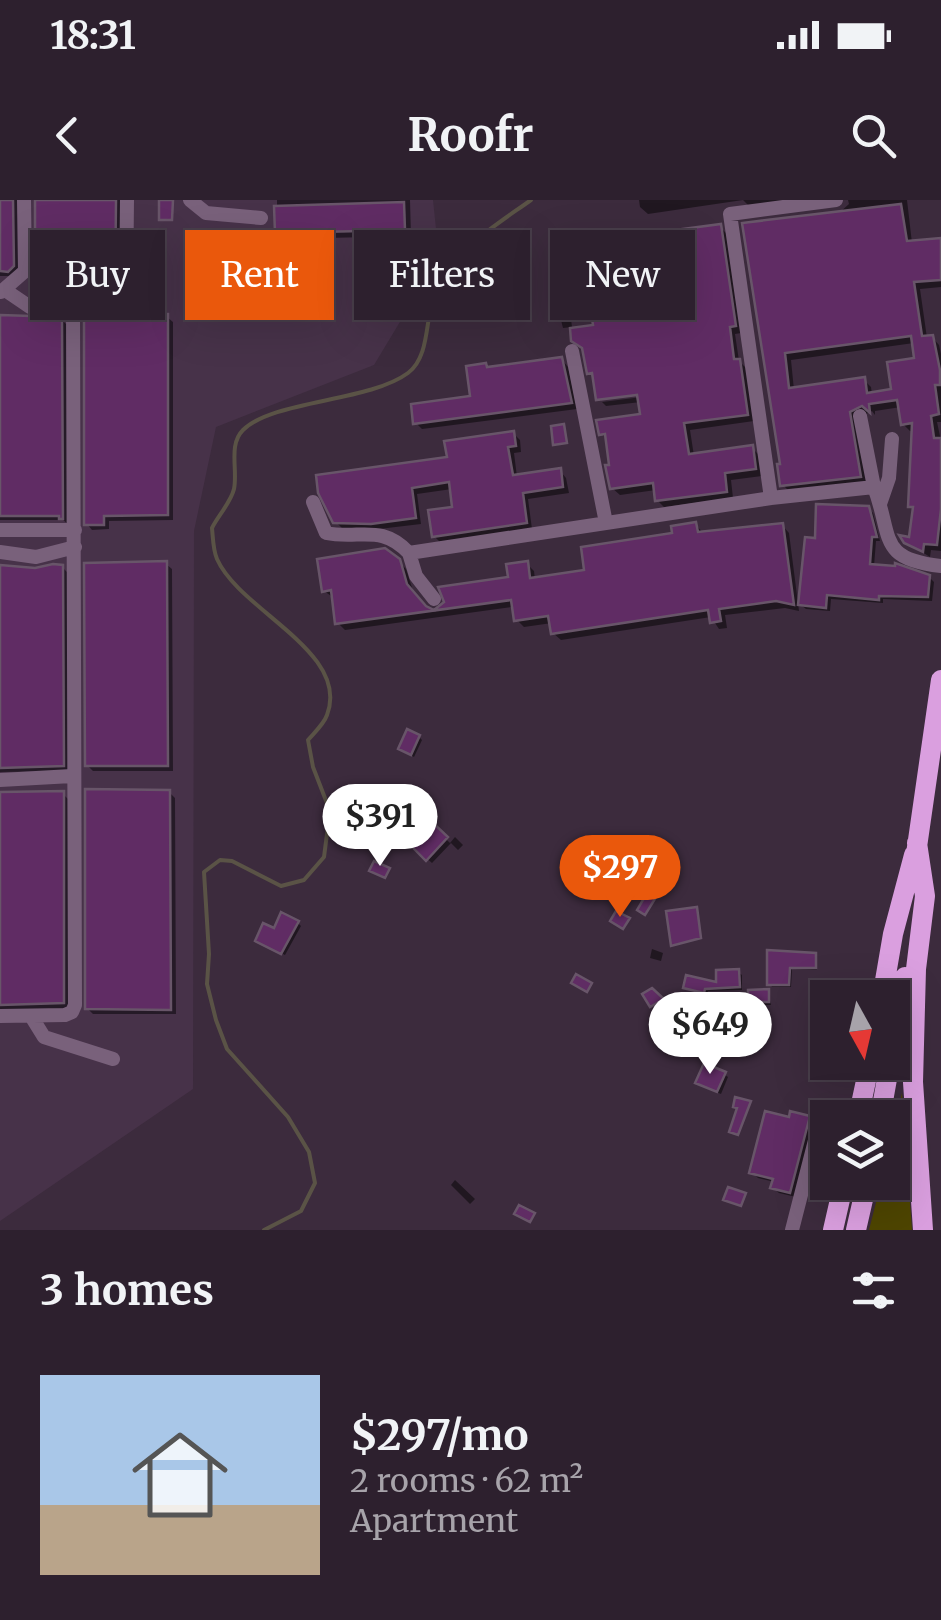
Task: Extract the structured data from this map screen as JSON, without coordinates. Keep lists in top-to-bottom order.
{
  "north": "bottom",
  "page": {
    "status": "18:31",
    "header": "Roofr",
    "chip": [
      "Buy",
      "Rent",
      "Filters",
      "New"
    ],
    "price": ["$391", "$297", "$649"],
    "heading": "3 homes",
    "list": [
      {
        "name": "$297/mo",
        "note": "2 rooms · 62 m² · Apartment"
      }
    ]
  }
}
